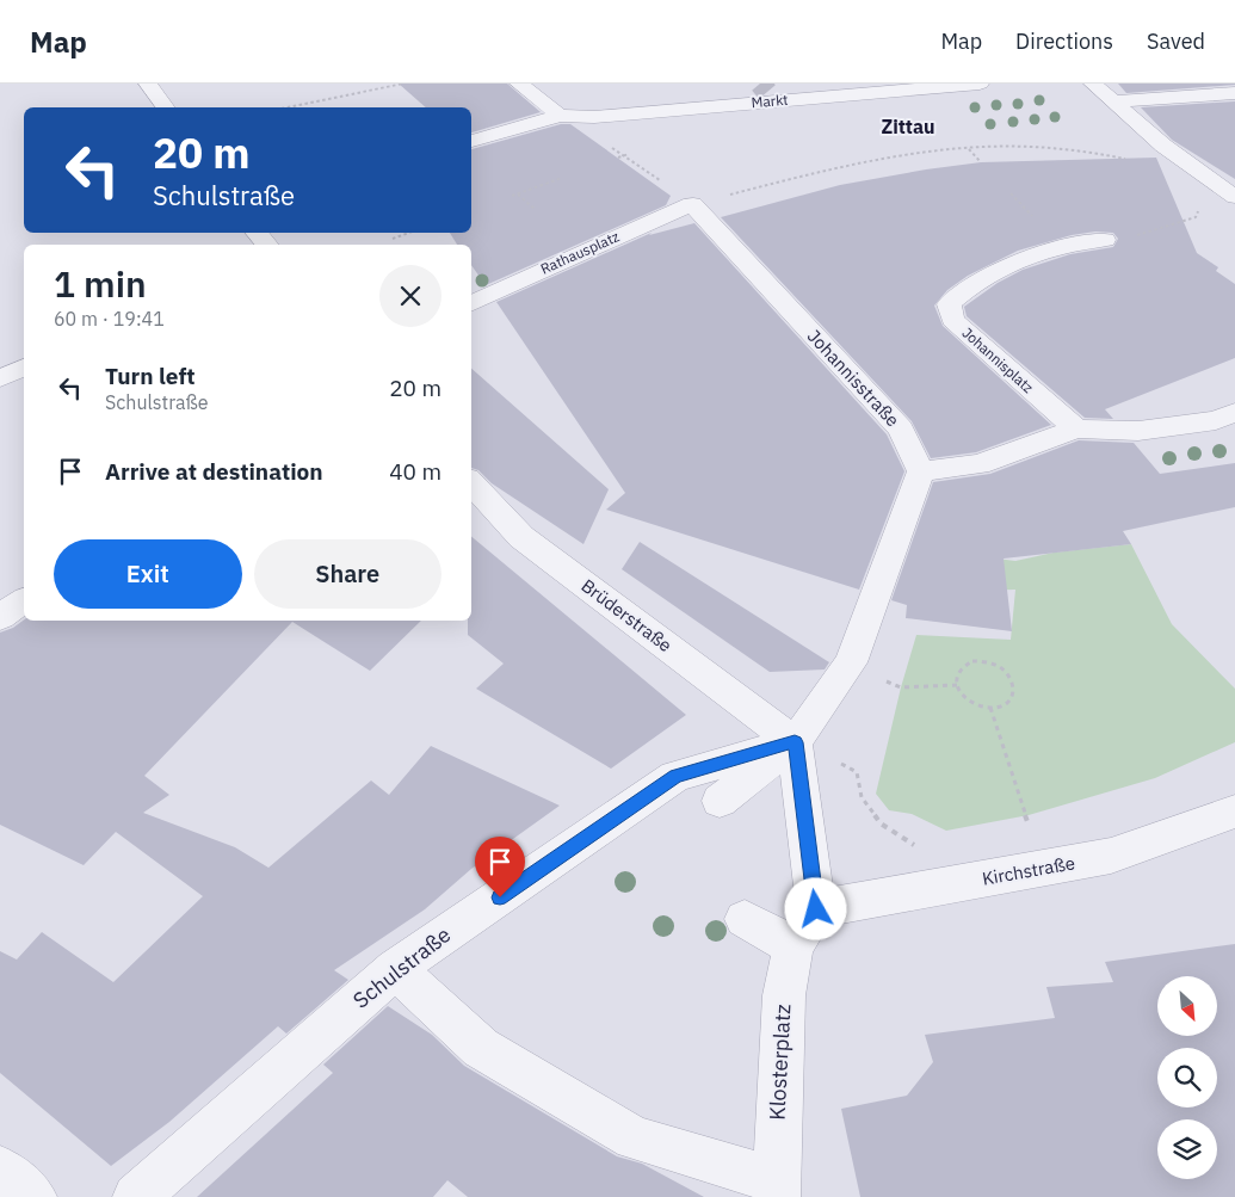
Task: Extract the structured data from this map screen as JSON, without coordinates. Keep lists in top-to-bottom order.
{
  "streets": {
    "street": [
      "Markt",
      "Rathausplatz",
      "Johannisplatz",
      "Johannisstraße",
      "Brüderstraße",
      "Kirchstraße",
      "Schulstraße",
      "Klosterplatz"
    ]
  },
  "crossings": [
    ["Rathausplatz", "Johannisstraße"],
    ["Brüderstraße", "Schulstraße"],
    ["Kirchstraße", "Klosterplatz"]
  ],
  "districts": ["Zittau"],
  "north": "bottom right",
  "page": {
    "header": "Map",
    "nav": ["Map", "Directions", "Saved"],
    "turn": ["20 m", "Schulstraße"],
    "heading": ["1 min", "60 m · 19:41"],
    "list": [
      {
        "name": "Turn left",
        "note": "Schulstraße",
        "value": "20 m"
      },
      {
        "name": "Arrive at destination",
        "value": "40 m"
      }
    ],
    "buttons": ["Exit", "Share"]
  }
}
